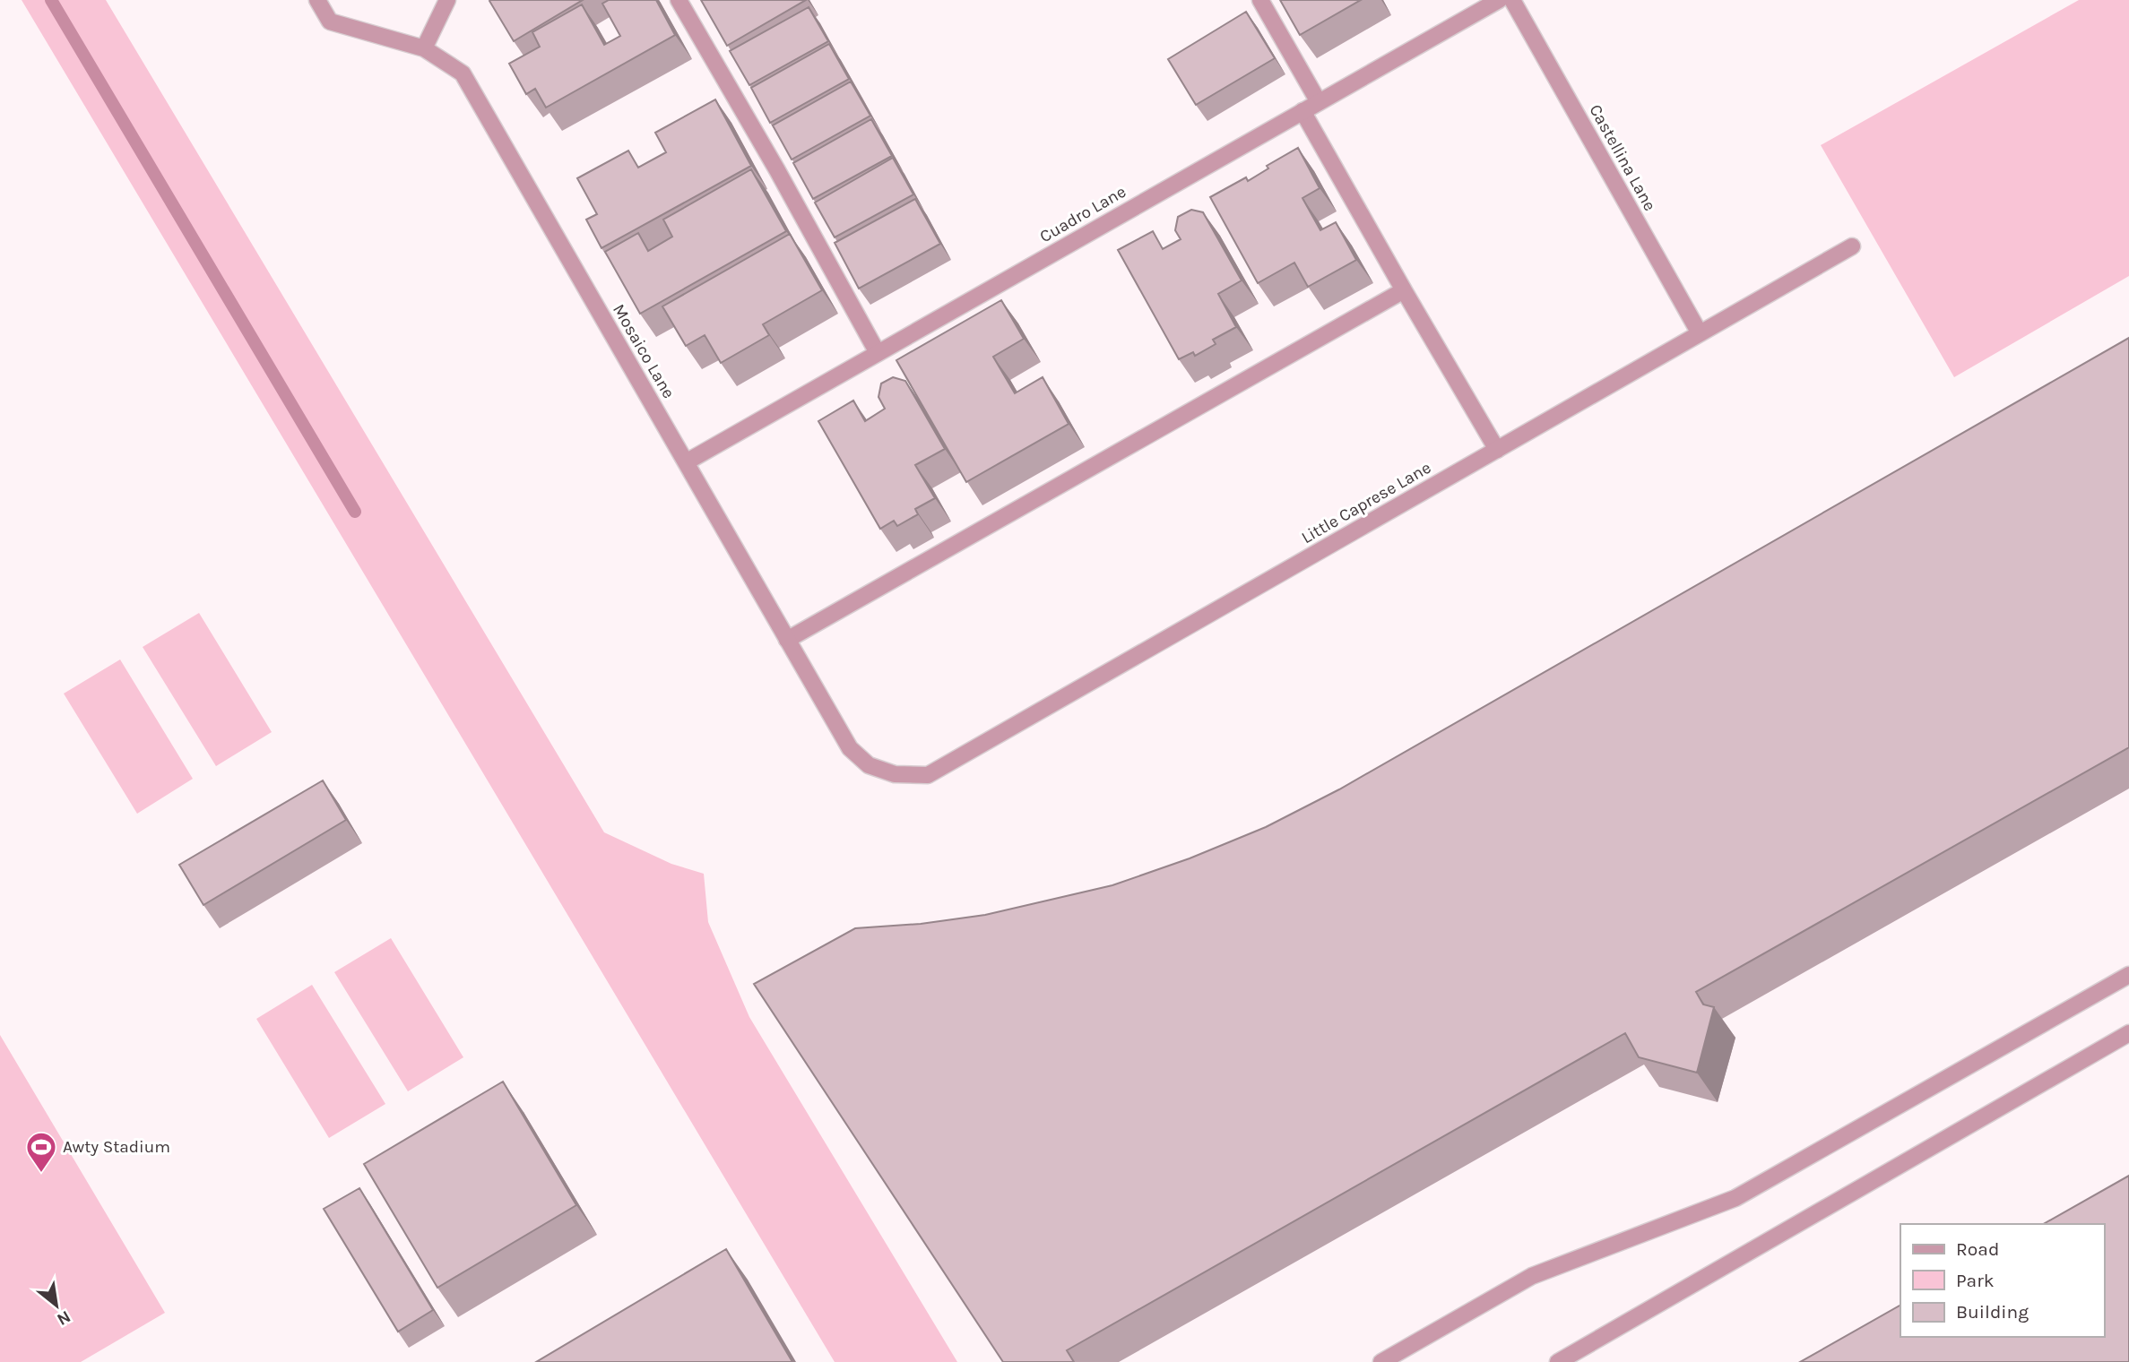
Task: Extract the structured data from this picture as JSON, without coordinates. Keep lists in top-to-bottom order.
{
  "streets": {
    "street": [
      "Castellina Lane",
      "Cuadro Lane",
      "Mosaico Lane",
      "Little Caprese Lane"
    ]
  },
  "crossings": [
    ["Castellina Lane", "Little Caprese Lane"],
    ["Cuadro Lane", "Mosaico Lane"],
    ["Mosaico Lane", "Little Caprese Lane"]
  ],
  "places": {
    "sports": ["Awty Stadium"]
  },
  "legend": ["Road", "Park", "Building"],
  "north": "bottom right"
}
